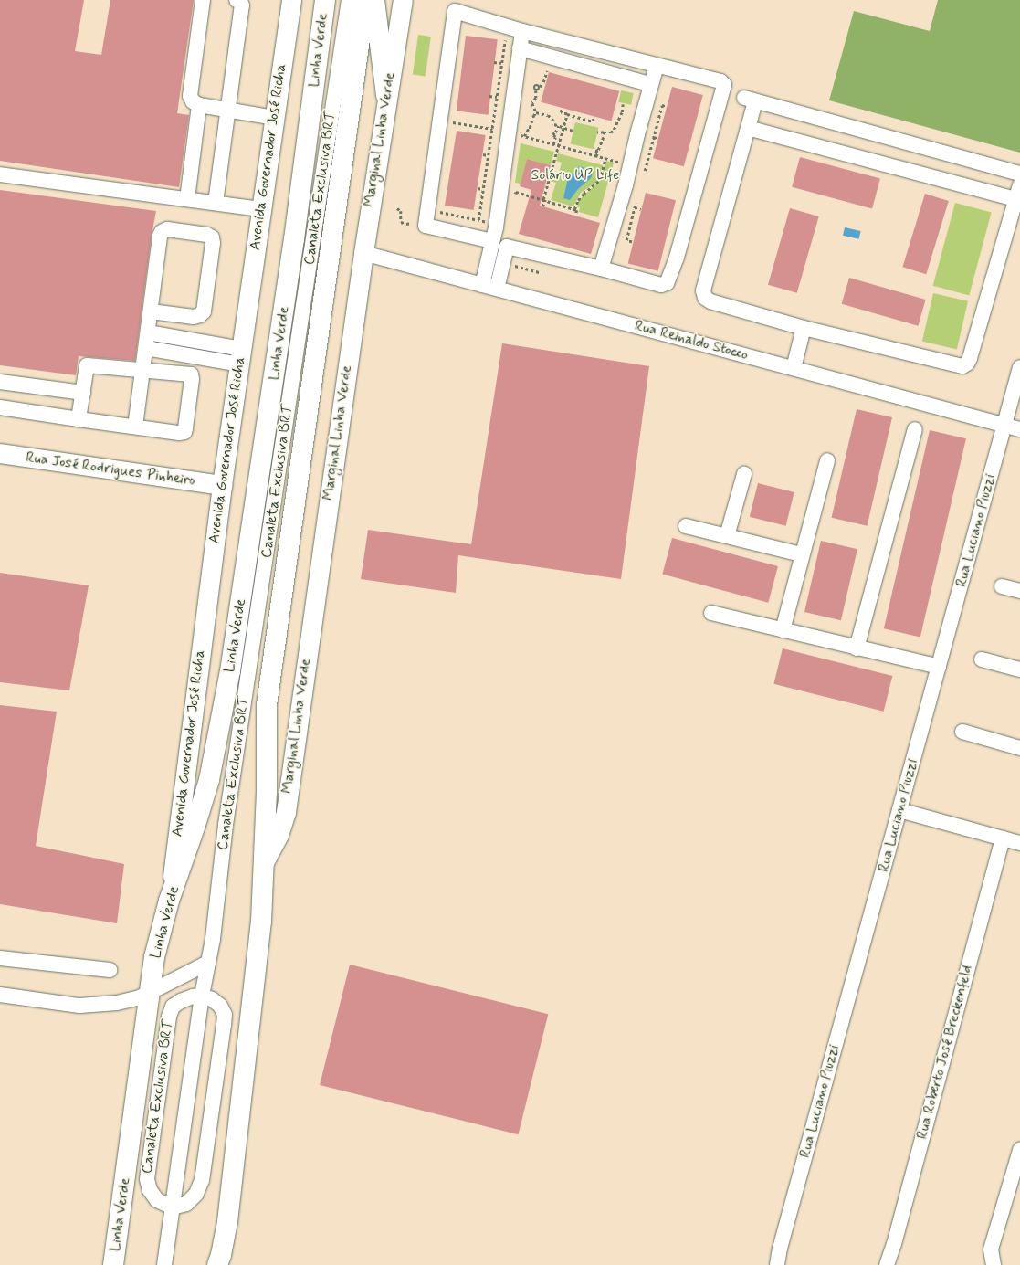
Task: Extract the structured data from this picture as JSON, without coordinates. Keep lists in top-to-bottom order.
{
  "streets": {
    "highway": ["Linha Verde"],
    "main road": ["Marginal Linha Verde", "Avenida Governador José Richa", "Rua José Rodrigues Pinheiro"],
    "street": [
      "Canaleta Exclusiva BRT",
      "Rua Reinaldo Stocco",
      "Rua Luciano Piuzzi",
      "Rua Roberto José Breckenfeld"
    ]
  },
  "crossings": [
    ["Linha Verde", "Avenida Governador José Richa"],
    ["Marginal Linha Verde", "Rua Reinaldo Stocco"],
    ["Avenida Governador José Richa", "Rua José Rodrigues Pinheiro"],
    ["Rua Reinaldo Stocco", "Rua Luciano Piuzzi"]
  ],
  "parks": ["Solário UP Life"]
}
